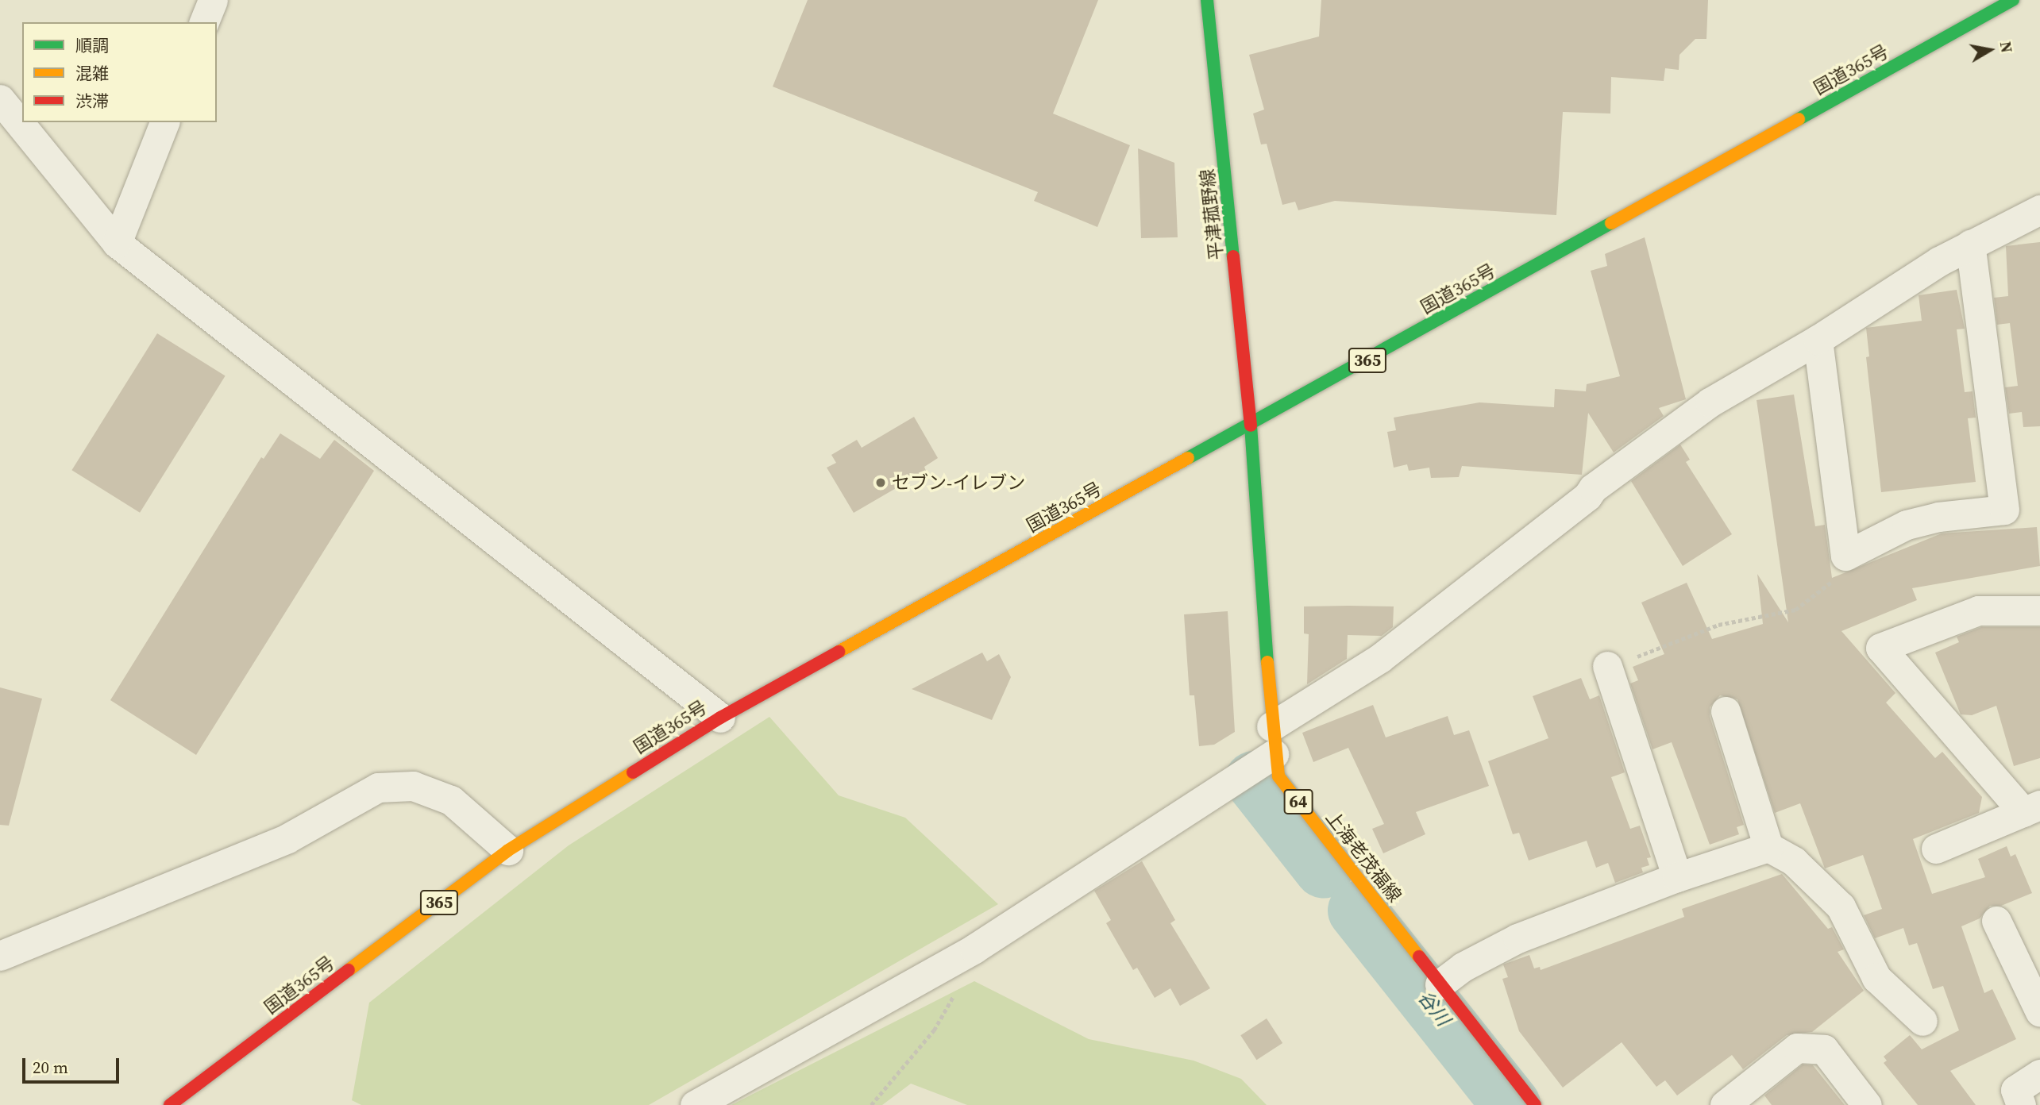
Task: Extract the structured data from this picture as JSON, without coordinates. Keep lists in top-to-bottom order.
{
  "streets": {
    "main road": [
      "国道365号",
      "平津菰野線",
      "365",
      "64",
      "上海老茂福線"
    ]
  },
  "crossings": [
    ["国道365号", "平津菰野線"],
    ["国道365号", "上海老茂福線"],
    ["平津菰野線", "上海老茂福線"]
  ],
  "water": ["谷川"],
  "places": ["セブン-イレブン"],
  "legend": ["順調", "混雑", "渋滞"],
  "scale_bar": "20 m",
  "north": "right"
}
